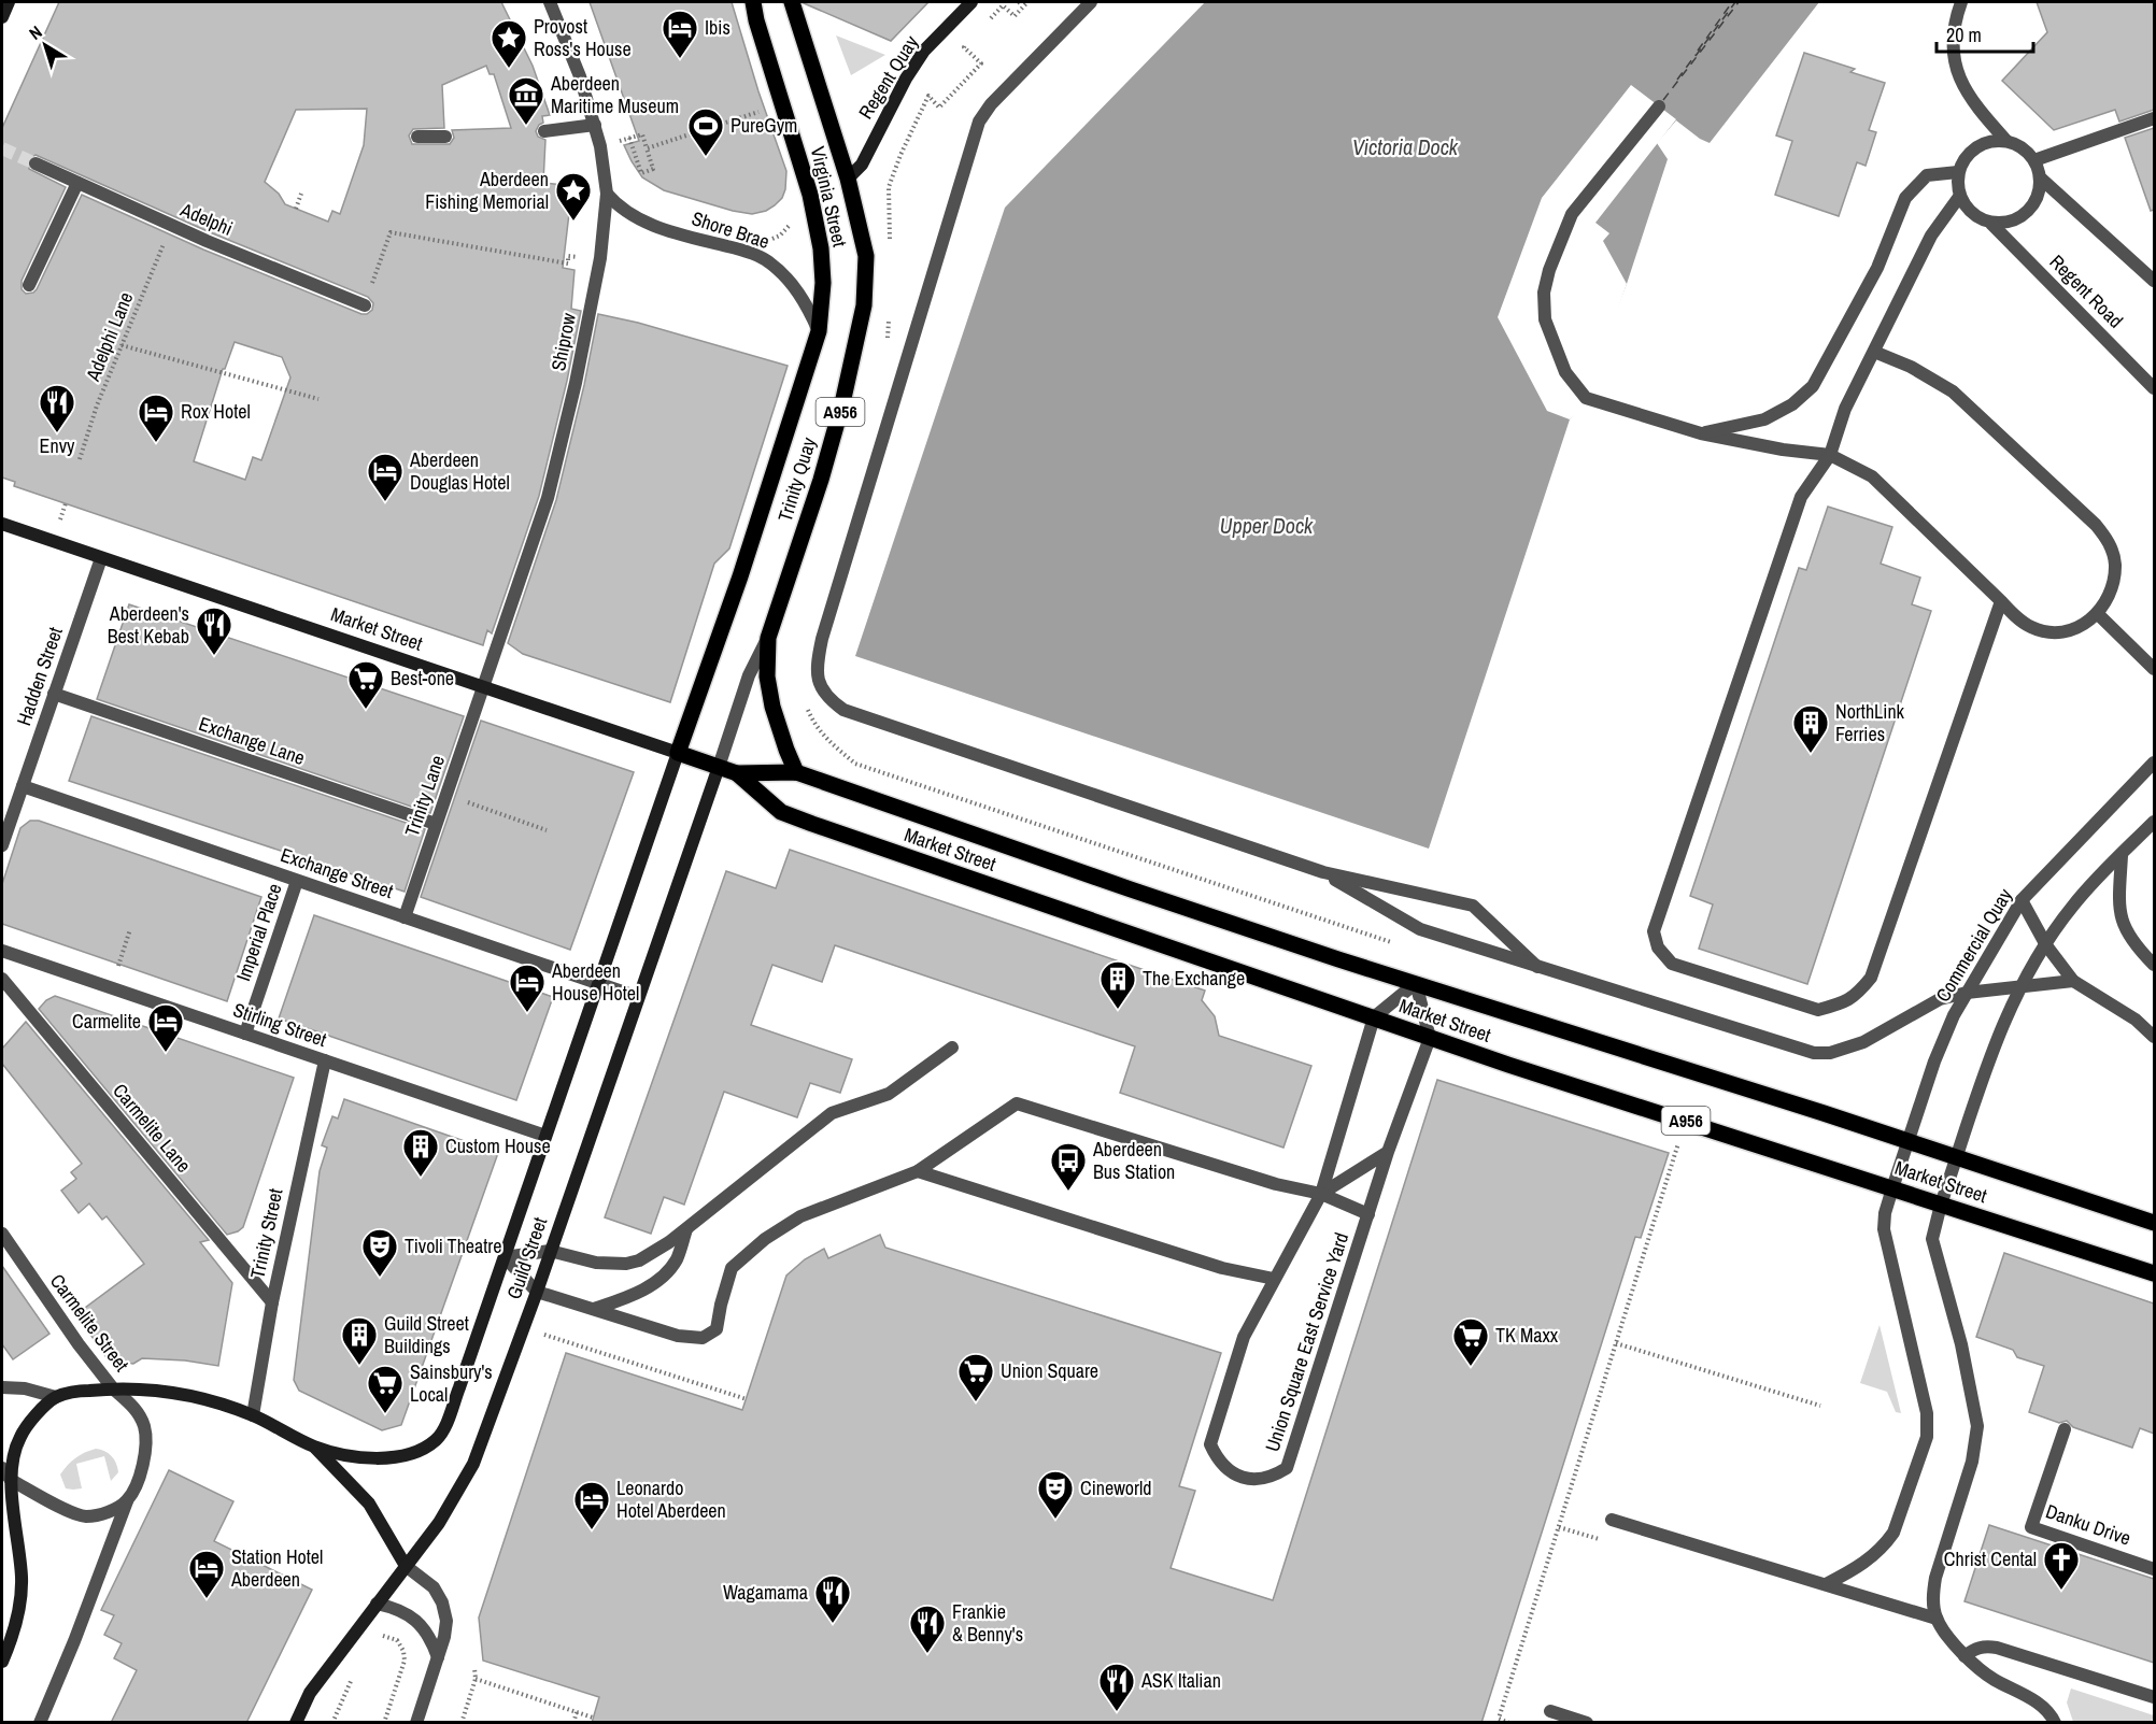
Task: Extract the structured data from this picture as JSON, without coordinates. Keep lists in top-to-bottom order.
{
  "streets": {
    "main road": [
      "Virginia Street",
      "A956",
      "Trinity Quay",
      "Market Street"
    ],
    "street": [
      "Regent Quay",
      "Adelphi",
      "Shore Brae",
      "Regent Road",
      "Shiprow",
      "Hadden Street",
      "Exchange Lane",
      "Trinity Lane",
      "Exchange Street",
      "Imperial Place",
      "Commercial Quay",
      "Stirling Street",
      "Carmelite Lane",
      "Trinity Street",
      "Guild Street",
      "Carmelite Street",
      "Union Square East Service Yard",
      "Danku Drive"
    ],
    "path": ["Adelphi Lane"]
  },
  "crossings": [
    ["Regent Quay", "Virginia Street"],
    ["Regent Quay", "Trinity Quay"],
    ["Virginia Street", "Shore Brae"],
    ["Virginia Street", "Trinity Quay"],
    ["Adelphi", "Adelphi Lane"],
    ["Shore Brae", "Shiprow"],
    ["Shore Brae", "Trinity Quay"],
    ["Shiprow", "Market Street"],
    ["Shiprow", "Trinity Lane"],
    ["Trinity Quay", "Market Street"],
    ["Trinity Quay", "Guild Street"],
    ["Market Street", "Hadden Street"],
    ["Market Street", "Trinity Lane"],
    ["Market Street", "Commercial Quay"],
    ["Market Street", "Guild Street"],
    ["Market Street", "Union Square East Service Yard"],
    ["Hadden Street", "Exchange Lane"],
    ["Hadden Street", "Exchange Street"],
    ["Exchange Lane", "Trinity Lane"],
    ["Trinity Lane", "Exchange Street"],
    ["Exchange Street", "Imperial Place"],
    ["Exchange Street", "Guild Street"],
    ["Imperial Place", "Stirling Street"],
    ["Stirling Street", "Trinity Street"],
    ["Stirling Street", "Guild Street"],
    ["Carmelite Lane", "Trinity Street"],
    ["Trinity Street", "Carmelite Street"],
    ["Guild Street", "Carmelite Street"]
  ],
  "water": ["Victoria Dock", "Upper Dock"],
  "places": {
    "hotel": [
      "Ibis",
      "Rox Hotel",
      "Aberdeen Douglas Hotel",
      "Aberdeen House Hotel",
      "Carmelite",
      "Leonardo Hotel Aberdeen",
      "Station Hotel Aberdeen"
    ],
    "place": ["Provost Ross's House", "Aberdeen Fishing Memorial"],
    "museum": ["Aberdeen Maritime Museum"],
    "sports": ["PureGym"],
    "restaurant": [
      "Envy",
      "Aberdeen's Best Kebab",
      "Wagamama",
      "Frankie & Benny's",
      "ASK Italian"
    ],
    "supermarket": [
      "Best-one",
      "TK Maxx",
      "Union Square",
      "Sainsbury's Local"
    ],
    "building": [
      "NorthLink Ferries",
      "The Exchange",
      "Custom House",
      "Guild Street Buildings"
    ],
    "bus stop": ["Aberdeen Bus Station"],
    "theatre": ["Tivoli Theatre", "Cineworld"],
    "church": ["Christ Cental"]
  },
  "scale_bar": "20 m",
  "north": "top left"
}
